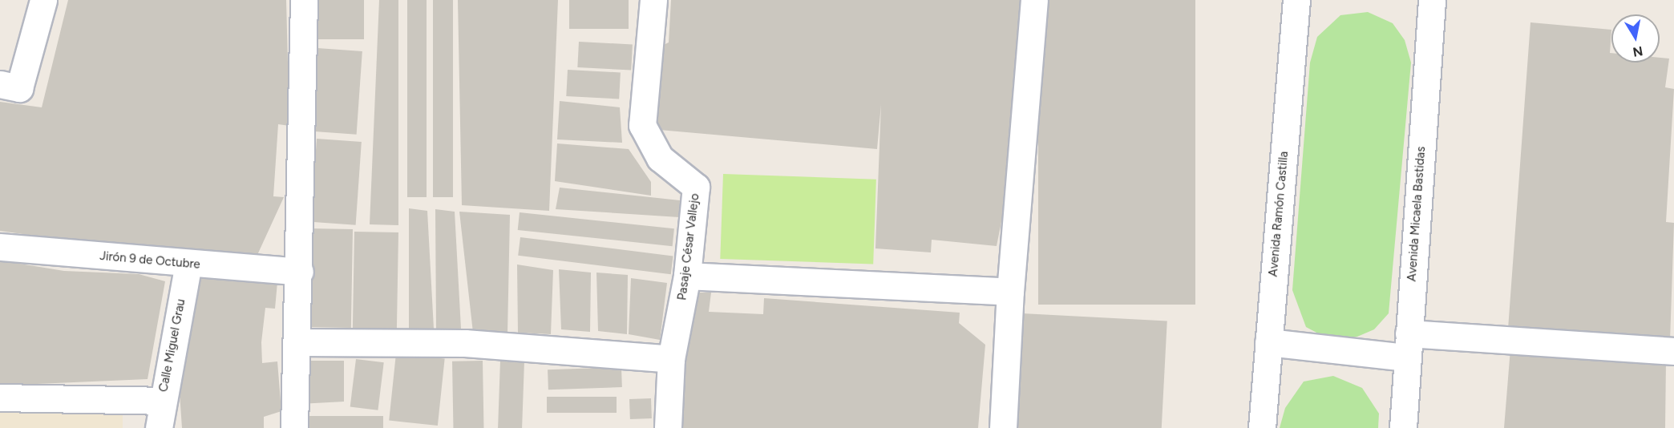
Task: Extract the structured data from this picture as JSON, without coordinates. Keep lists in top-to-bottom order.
{
  "streets": {
    "street": [
      "Avenida Ramón Castilla",
      "Avenida Micaela Bastidas",
      "Pasaje César Vallejo",
      "Jirón 9 de Octubre",
      "Calle Miguel Grau"
    ]
  },
  "crossings": [
    ["Jirón 9 de Octubre", "Calle Miguel Grau"]
  ],
  "north": "bottom"
}
